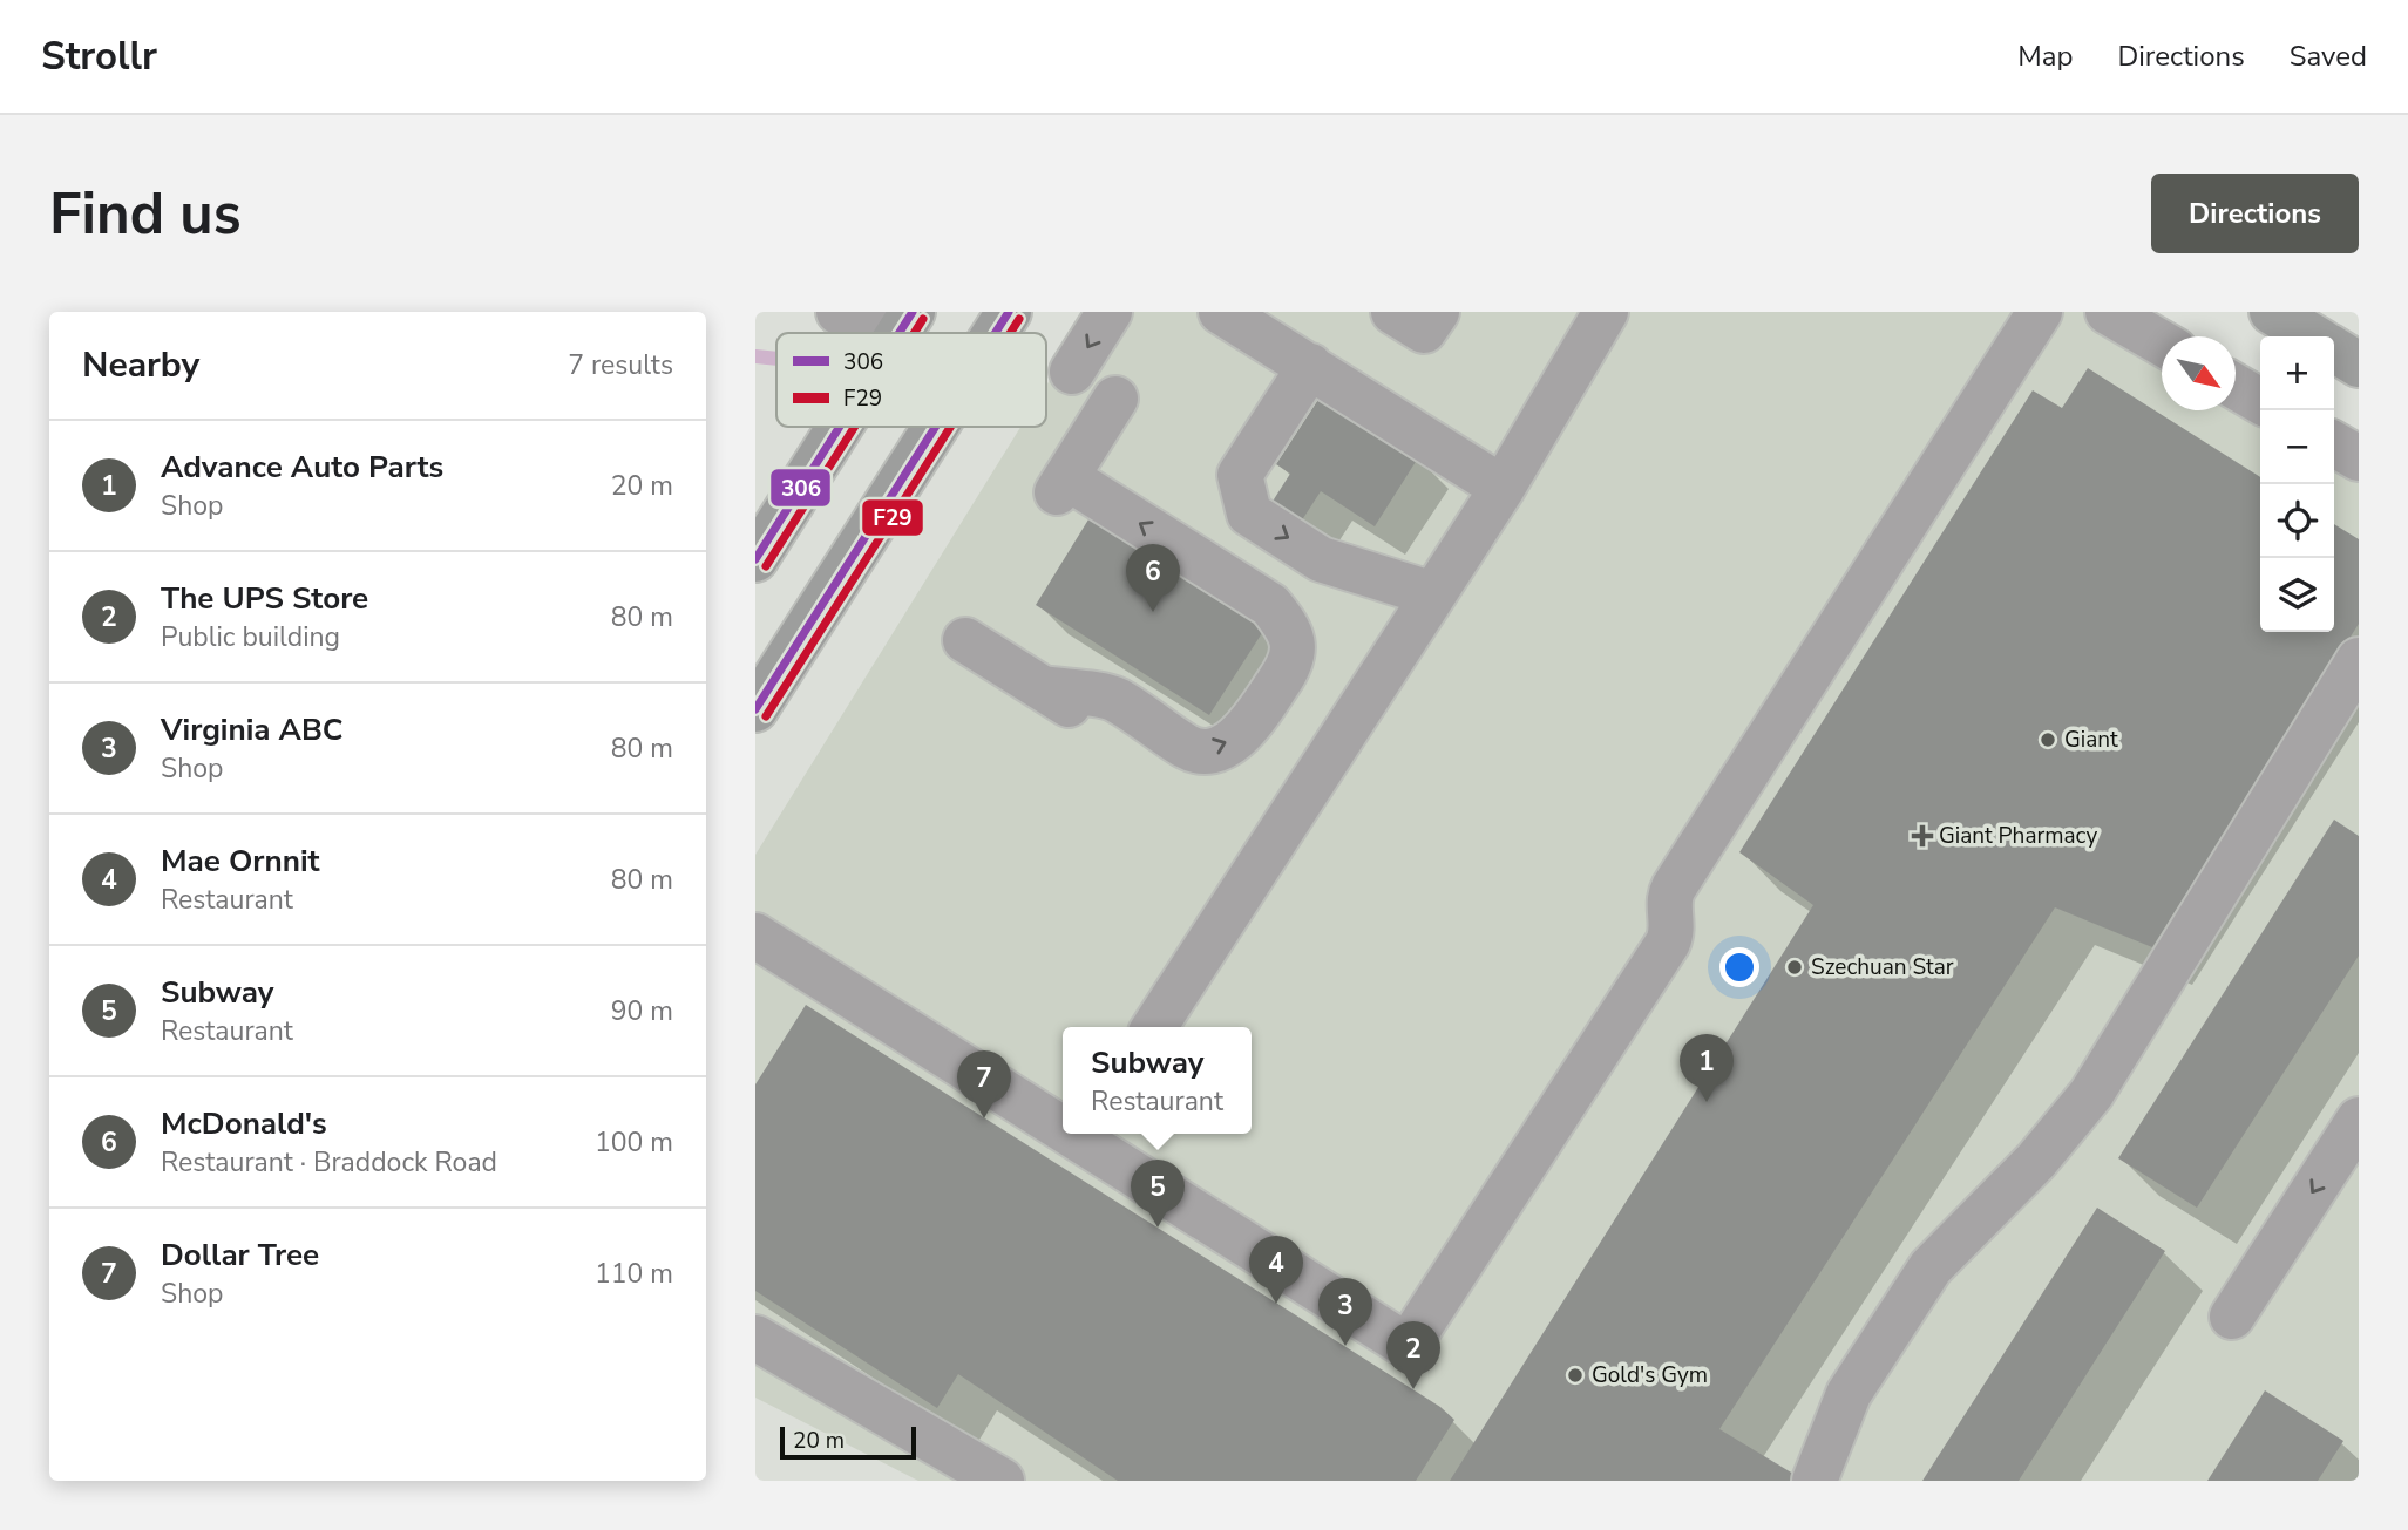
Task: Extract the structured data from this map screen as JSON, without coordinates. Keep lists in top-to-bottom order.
{
  "places": {
    "other": ["Giant", "Szechuan Star", "Gold's Gym"],
    "health": ["Giant Pharmacy"]
  },
  "lines": ["transit line 306", "transit line F29"],
  "legend": ["306", "F29"],
  "scale_bar": "20 m",
  "north": "bottom right",
  "page": {
    "header": "Strollr",
    "nav": ["Map", "Directions", "Saved"],
    "buttons": "Directions",
    "title": "Find us",
    "heading": ["Nearby", "7 results"],
    "map_buttons": ["+", "−"],
    "list": [
      {
        "mark": "1",
        "name": "Advance Auto Parts",
        "note": "Shop",
        "value": "20 m"
      },
      {
        "mark": "2",
        "name": "The UPS Store",
        "note": "Public building",
        "value": "80 m"
      },
      {
        "mark": "3",
        "name": "Virginia ABC",
        "note": "Shop",
        "value": "80 m"
      },
      {
        "mark": "4",
        "name": "Mae Ornnit",
        "note": "Restaurant",
        "value": "80 m"
      },
      {
        "mark": "5",
        "name": "Subway",
        "note": "Restaurant",
        "value": "90 m"
      },
      {
        "mark": "6",
        "name": "McDonald's",
        "note": "Restaurant · Braddock Road",
        "value": "100 m"
      },
      {
        "mark": "7",
        "name": "Dollar Tree",
        "note": "Shop",
        "value": "110 m"
      }
    ],
    "pins": [
      "6",
      "1",
      "7",
      "5",
      "4",
      "3",
      "2"
    ],
    "popup": ["Subway", "Restaurant"],
    "scale": "20 m"
  }
}
